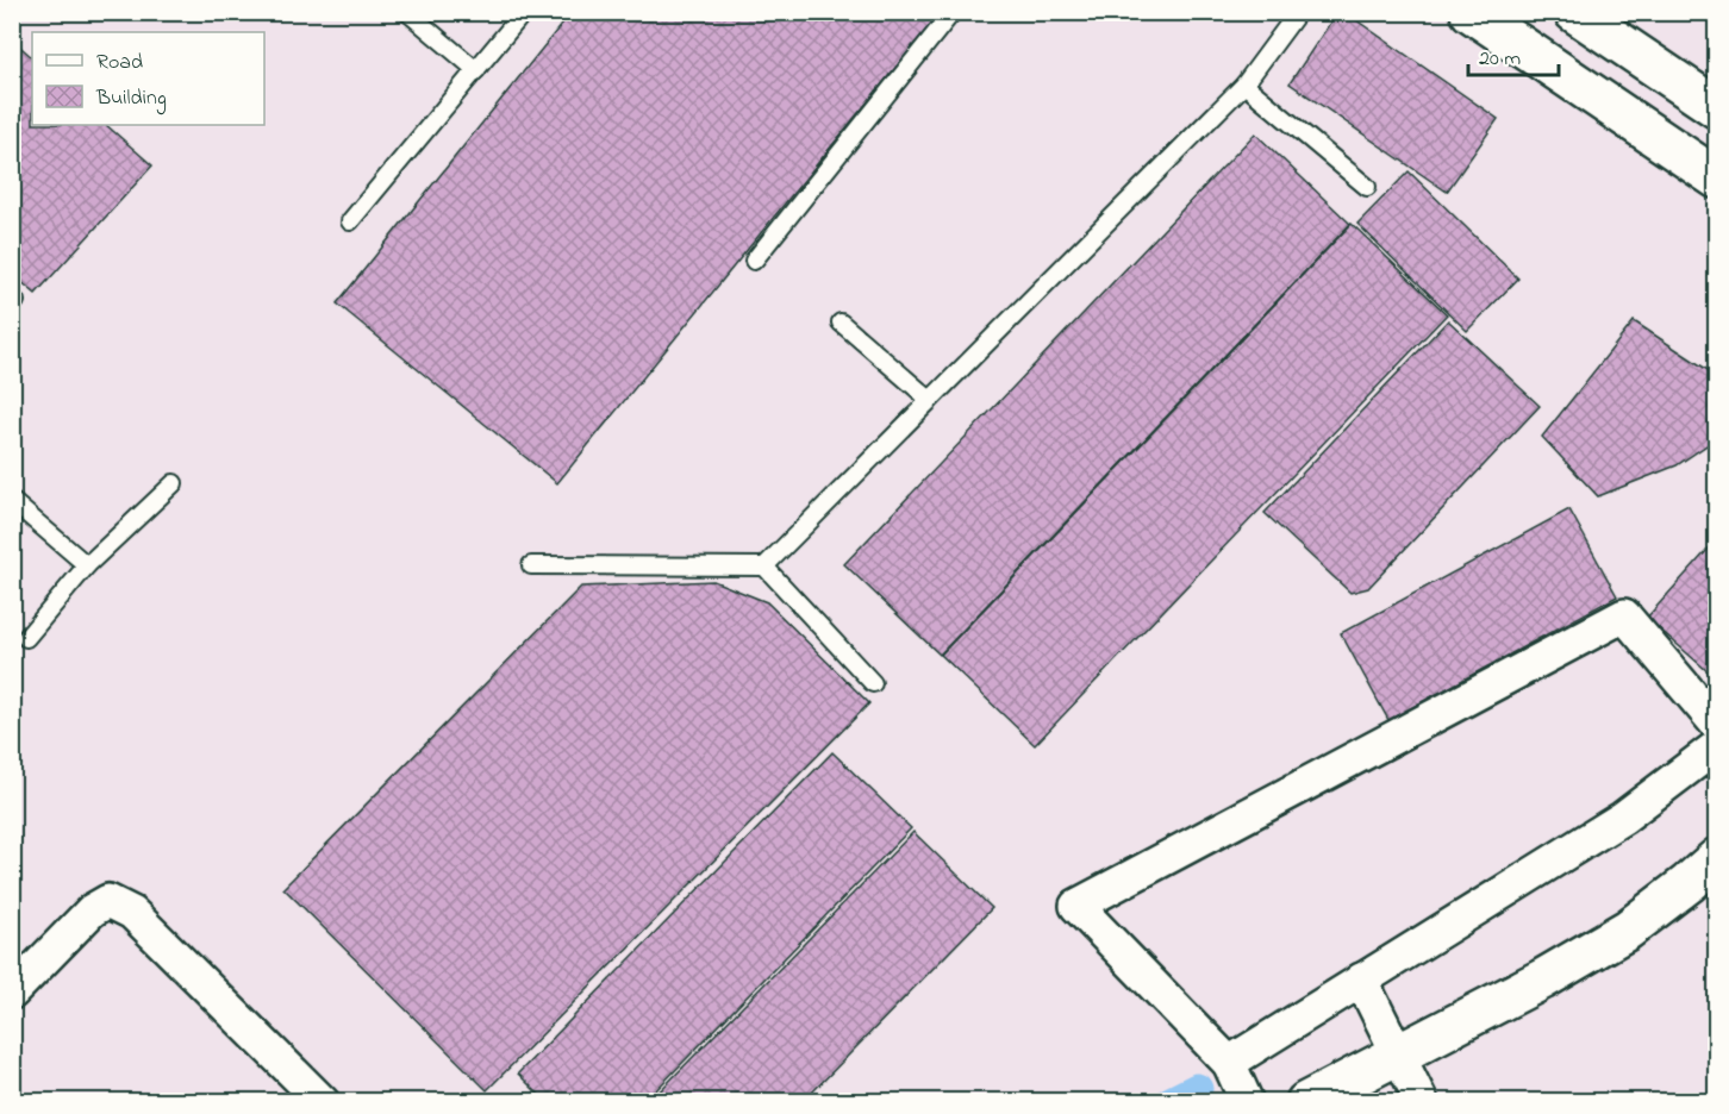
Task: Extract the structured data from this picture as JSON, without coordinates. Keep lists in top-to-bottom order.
{
  "legend": ["Road", "Building"],
  "scale_bar": "20 m"
}
